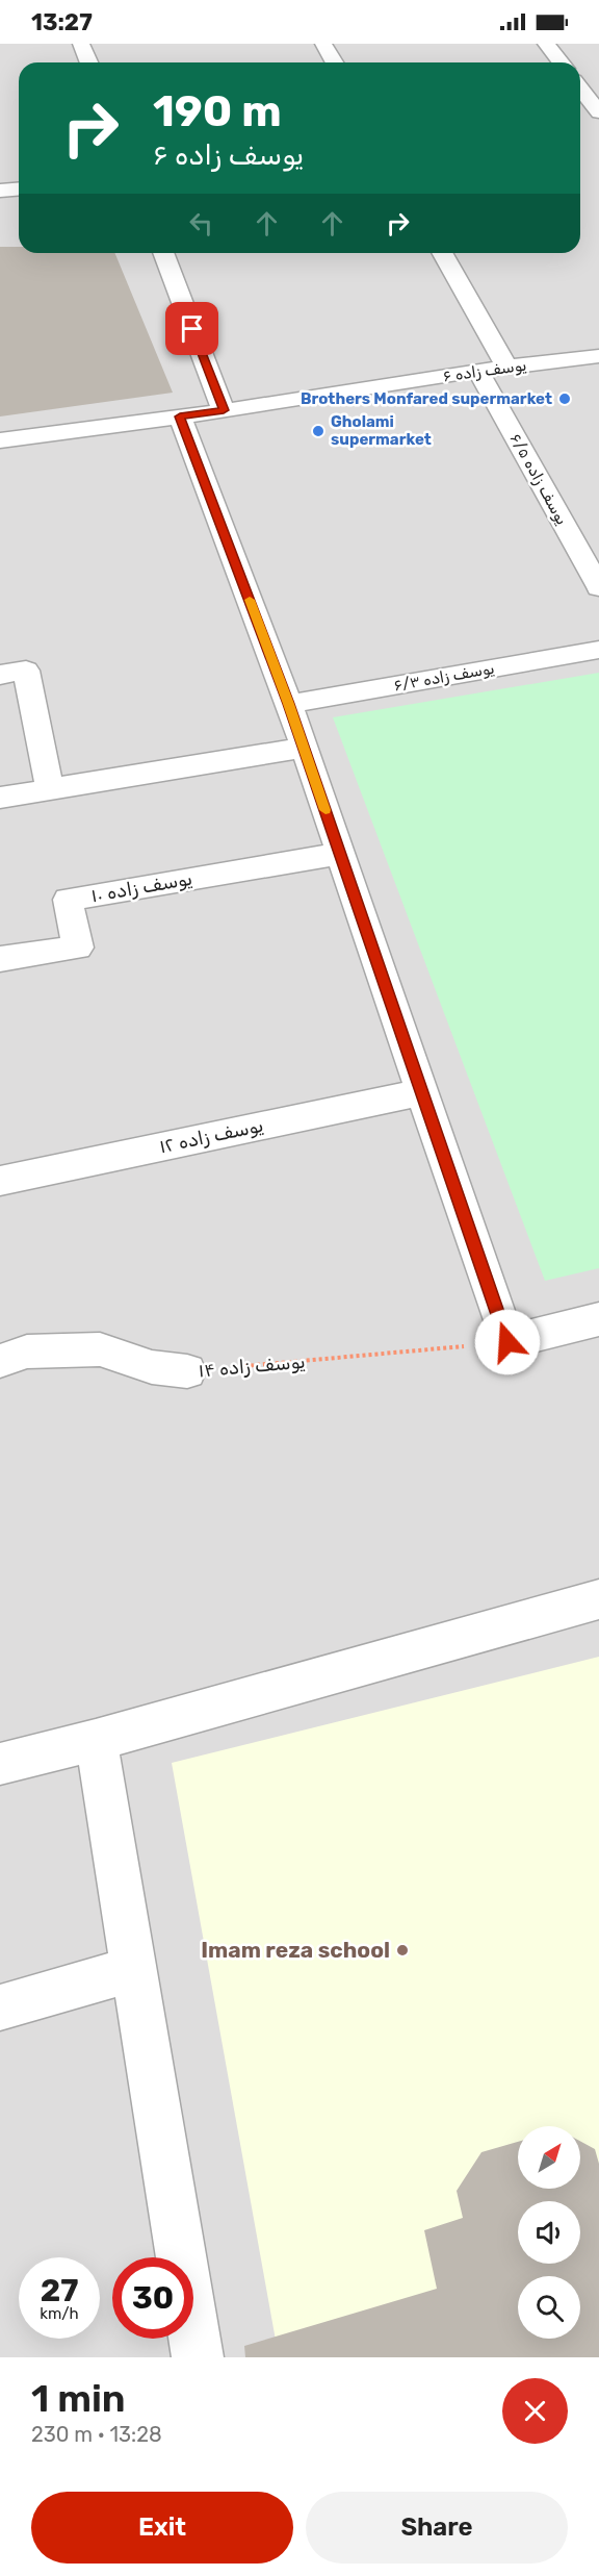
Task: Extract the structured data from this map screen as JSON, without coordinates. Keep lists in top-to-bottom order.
{
  "streets": {
    "street": [
      "یوسف زاده ۶",
      "یوسف زاده ۶/۵",
      "یوسف زاده ۶/۳",
      "یوسف زاده ۱۰",
      "یوسف زاده ۱۲",
      "یوسف زاده ۱۴"
    ]
  },
  "crossings": [
    ["یوسف زاده ۶", "یوسف زاده ۶/۵"]
  ],
  "places": ["Brothers Monfared supermarket", "Gholami supermarket", "Imam reza school"],
  "north": "top right",
  "page": {
    "status": "13:27",
    "turn": ["190 m", "یوسف زاده ۶"],
    "speed": "27 km/h",
    "limit": "30",
    "heading": ["1 min", "230 m · 13:28"],
    "buttons": ["Exit", "Share"]
  }
}
